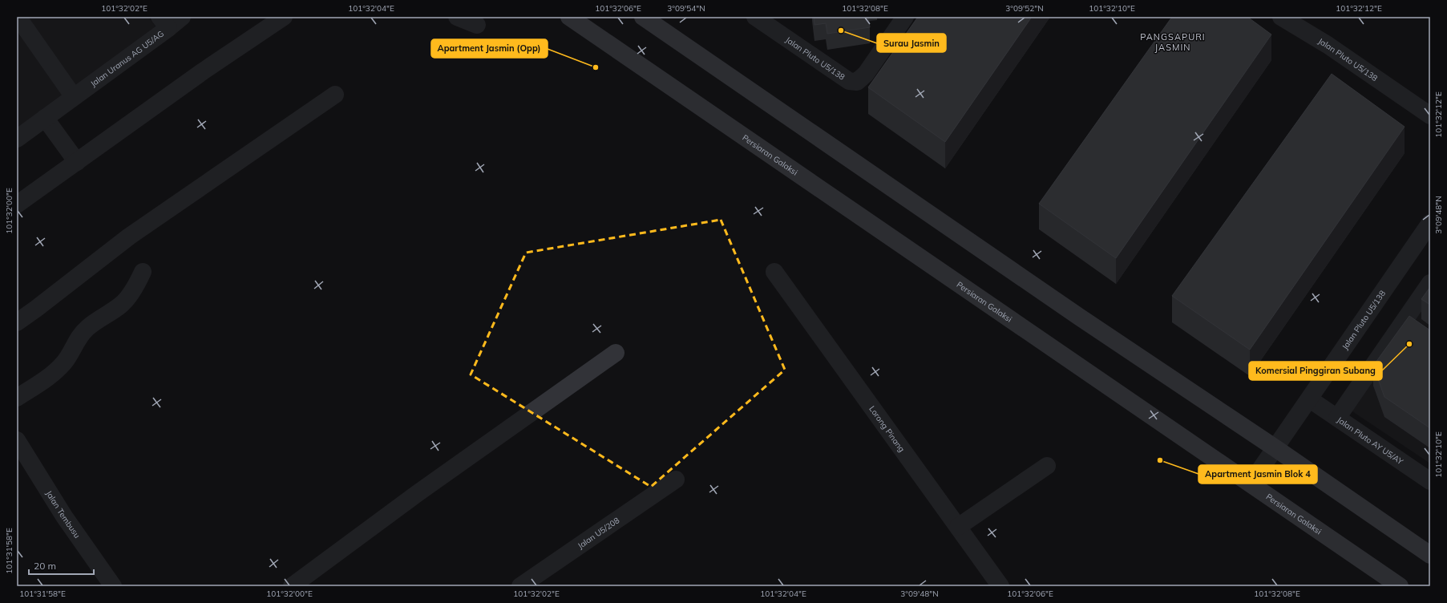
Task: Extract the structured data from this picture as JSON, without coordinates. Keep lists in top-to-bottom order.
{
  "streets": {
    "main road": ["Persiaran Galaksi"],
    "street": [
      "Jalan Pluto U5/138",
      "Jalan Uranus AG U5/AG",
      "Lorong Pinang",
      "Jalan Pluto AY U5/AY",
      "Jalan Tembusu",
      "Jalan U5/208"
    ]
  },
  "crossings": [
    ["Jalan Pluto U5/138", "Persiaran Galaksi"],
    ["Jalan Pluto U5/138", "Jalan Pluto AY U5/AY"]
  ],
  "districts": ["PANGSAPURI JASMIN"],
  "places": [
    "Surau Jasmin",
    "Apartment Jasmin (Opp)",
    "Komersial Pinggiran Subang",
    "Apartment Jasmin Blok 4"
  ],
  "scale_bar": "20 m",
  "coordinates": [
    "101°32'02\"E",
    "101°32'04\"E",
    "101°32'06\"E",
    "3°09'54\"N",
    "101°32'08\"E",
    "3°09'52\"N",
    "101°32'10\"E",
    "101°32'12\"E",
    "101°32'00\"E",
    "3°09'48\"N",
    "101°31'58\"E"
  ]
}
